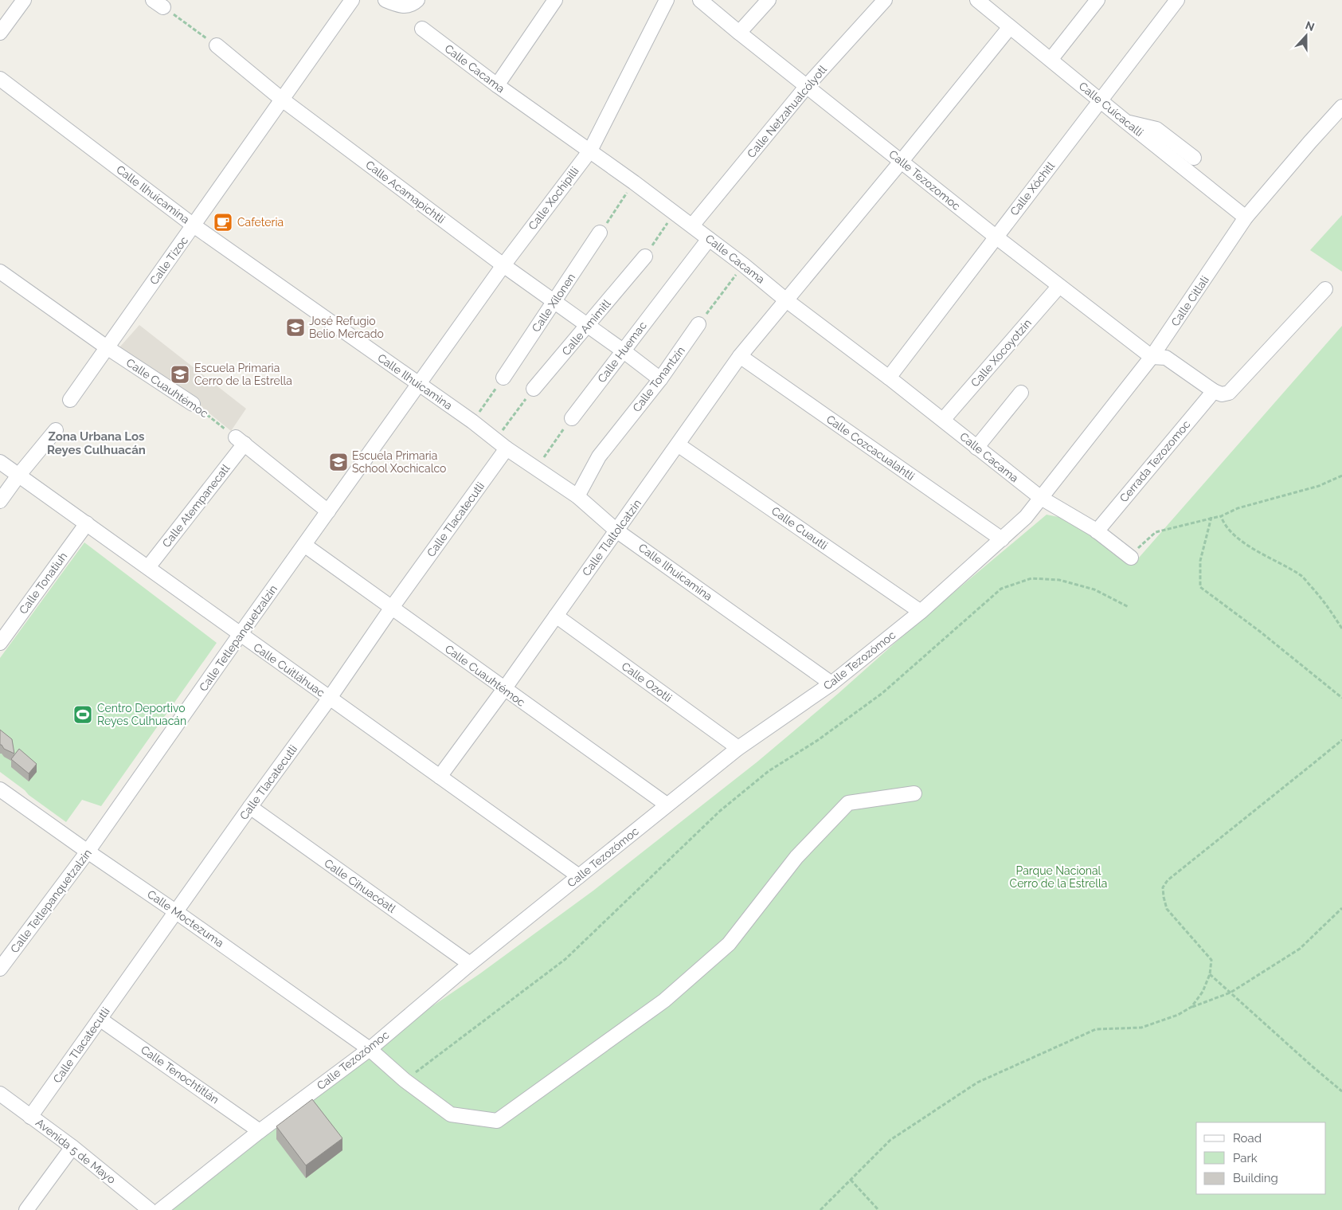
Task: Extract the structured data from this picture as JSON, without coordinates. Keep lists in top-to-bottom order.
{
  "streets": {
    "street": [
      "Calle Cacama",
      "Calle Cuicacalli",
      "Calle Netzahualcólyotl",
      "Calle Tezozomoc",
      "Calle Xóchitl",
      "Calle Acamapichtli",
      "Calle Ilhuicamina",
      "Calle Xochipilli",
      "Calle Tízoc",
      "Calle Citlali",
      "Calle Xilonen",
      "Calle Amimitl",
      "Calle Huemac",
      "Calle Xocoyotzin",
      "Calle Tonantzín",
      "Calle Cuauhtémoc",
      "Calle Cozcacualahtli",
      "Cerrada Tezozomoc",
      "Calle Atempanecatl",
      "Calle Tlacatecutli",
      "Calle Cuautli",
      "Calle Tlaltolcatzin",
      "Calle Tonatiuh",
      "Calle Tetlepanquetzalzin",
      "Calle Tezozómoc",
      "Calle Cuitláhuac",
      "Calle Ozotli",
      "Calle Cihuacóatl",
      "Calle Moctezuma",
      "Calle Tenochtitlán",
      "Avenida 5 de Mayo"
    ]
  },
  "crossings": [
    ["Calle Cacama", "Calle Netzahualcólyotl"],
    ["Calle Cacama", "Calle Xóchitl"],
    ["Calle Cacama", "Calle Xochipilli"],
    ["Calle Cacama", "Calle Citlali"],
    ["Calle Cacama", "Calle Huemac"],
    ["Calle Cacama", "Calle Xocoyotzin"],
    ["Calle Cacama", "Cerrada Tezozomoc"],
    ["Calle Cacama", "Calle Tlaltolcatzin"],
    ["Calle Cacama", "Calle Tezozómoc"],
    ["Calle Cuicacalli", "Calle Xóchitl"],
    ["Calle Cuicacalli", "Calle Citlali"],
    ["Calle Netzahualcólyotl", "Calle Tezozomoc"],
    ["Calle Tezozomoc", "Calle Xóchitl"],
    ["Calle Tezozomoc", "Calle Citlali"],
    ["Calle Tezozomoc", "Calle Xocoyotzin"],
    ["Calle Acamapichtli", "Calle Xochipilli"],
    ["Calle Acamapichtli", "Calle Tízoc"],
    ["Calle Acamapichtli", "Calle Xilonen"],
    ["Calle Acamapichtli", "Calle Amimitl"],
    ["Calle Acamapichtli", "Calle Huemac"],
    ["Calle Acamapichtli", "Calle Tonantzín"],
    ["Calle Ilhuicamina", "Calle Xochipilli"],
    ["Calle Ilhuicamina", "Calle Tízoc"],
    ["Calle Ilhuicamina", "Calle Tonantzín"],
    ["Calle Ilhuicamina", "Calle Tlacatecutli"],
    ["Calle Ilhuicamina", "Calle Tlaltolcatzin"],
    ["Calle Ilhuicamina", "Calle Tetlepanquetzalzin"],
    ["Calle Ilhuicamina", "Calle Tezozómoc"],
    ["Calle Xochipilli", "Calle Tetlepanquetzalzin"],
    ["Calle Tízoc", "Calle Cuauhtémoc"],
    ["Calle Citlali", "Calle Tezozómoc"],
    ["Calle Cuauhtémoc", "Calle Atempanecatl"],
    ["Calle Cuauhtémoc", "Calle Tlacatecutli"],
    ["Calle Cuauhtémoc", "Calle Tlaltolcatzin"],
    ["Calle Cuauhtémoc", "Calle Tetlepanquetzalzin"],
    ["Calle Cuauhtémoc", "Calle Tezozómoc"],
    ["Calle Cozcacualahtli", "Calle Tlaltolcatzin"],
    ["Calle Cozcacualahtli", "Calle Tezozómoc"],
    ["Calle Atempanecatl", "Calle Cuitláhuac"],
    ["Calle Tlacatecutli", "Calle Cuitláhuac"],
    ["Calle Tlacatecutli", "Calle Cihuacóatl"],
    ["Calle Tlacatecutli", "Calle Moctezuma"],
    ["Calle Tlacatecutli", "Calle Tenochtitlán"],
    ["Calle Tlacatecutli", "Avenida 5 de Mayo"],
    ["Calle Cuautli", "Calle Tlaltolcatzin"],
    ["Calle Cuautli", "Calle Tezozómoc"],
    ["Calle Tlaltolcatzin", "Calle Cuitláhuac"],
    ["Calle Tlaltolcatzin", "Calle Ozotli"],
    ["Calle Tonatiuh", "Calle Cuitláhuac"],
    ["Calle Tetlepanquetzalzin", "Calle Cuitláhuac"],
    ["Calle Tetlepanquetzalzin", "Calle Moctezuma"],
    ["Calle Tezozómoc", "Calle Cuitláhuac"],
    ["Calle Tezozómoc", "Calle Ozotli"],
    ["Calle Tezozómoc", "Calle Cihuacóatl"],
    ["Calle Tezozómoc", "Calle Moctezuma"],
    ["Calle Tezozómoc", "Calle Tenochtitlán"]
  ],
  "districts": ["Zona Urbana Los Reyes Culhuacán"],
  "parks": ["Parque Nacional Cerro de la Estrella"],
  "places": {
    "cafe": ["Cafeteria"],
    "school or university": ["José Refugio Belio Mercado", "Escuela Primaria Cerro de la Estrella", "Escuela Primaria School Xochicalco"],
    "sports": ["Centro Deportivo Reyes Culhuacán"]
  },
  "legend": ["Road", "Park", "Building"],
  "north": "top"
}
